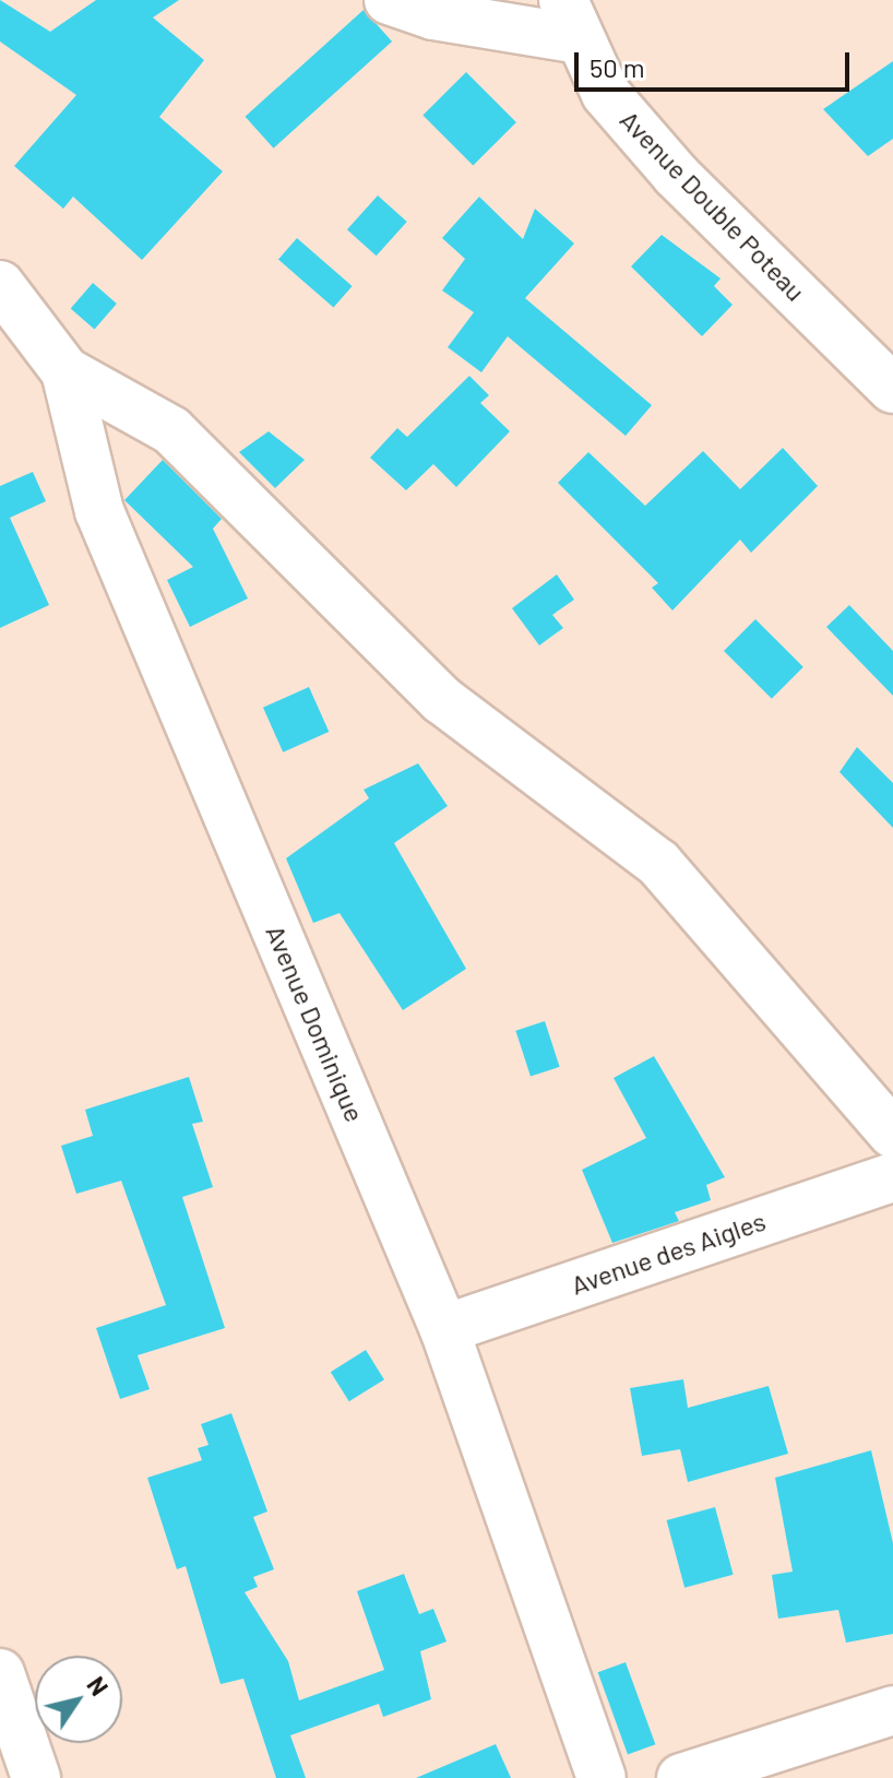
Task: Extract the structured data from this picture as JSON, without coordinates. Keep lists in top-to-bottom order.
{
  "streets": {
    "street": ["Avenue Double Poteau", "Avenue Dominique", "Avenue des Aigles"]
  },
  "crossings": [
    ["Avenue Dominique", "Avenue des Aigles"]
  ],
  "scale_bar": "50 m",
  "north": "top right"
}
